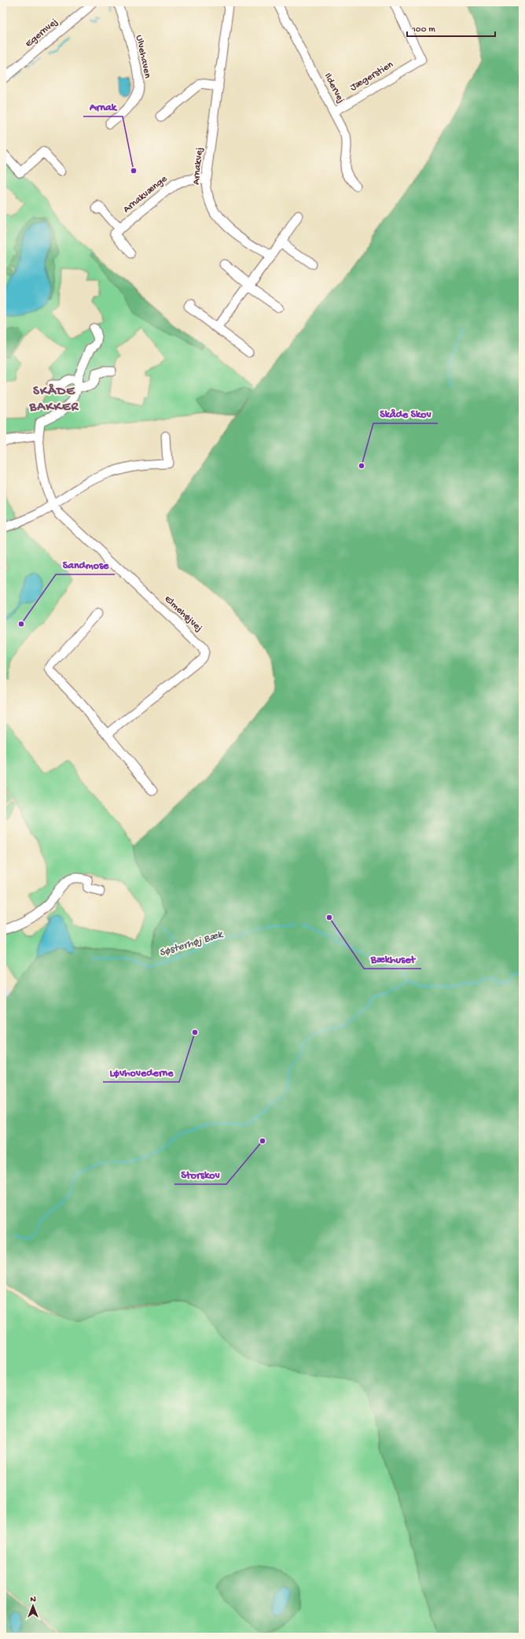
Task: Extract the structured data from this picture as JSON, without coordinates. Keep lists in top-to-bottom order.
{
  "streets": {
    "street": [
      "Egernvej",
      "Ulvehaven",
      "Jægerstien",
      "Ildervej",
      "Arnakvej",
      "Arnakvænge",
      "Elmehøjvej"
    ]
  },
  "crossings": [
    ["Jægerstien", "Ildervej"],
    ["Arnakvej", "Arnakvænge"]
  ],
  "districts": ["SKÅDE BAKKER"],
  "water": ["Søsterhøj Bæk"],
  "places": [
    "Arnak",
    "Skåde Skov",
    "Sandmose",
    "Bækhuset",
    "Løvhovederne",
    "Storskov"
  ],
  "scale_bar": "100 m",
  "north": "top"
}
